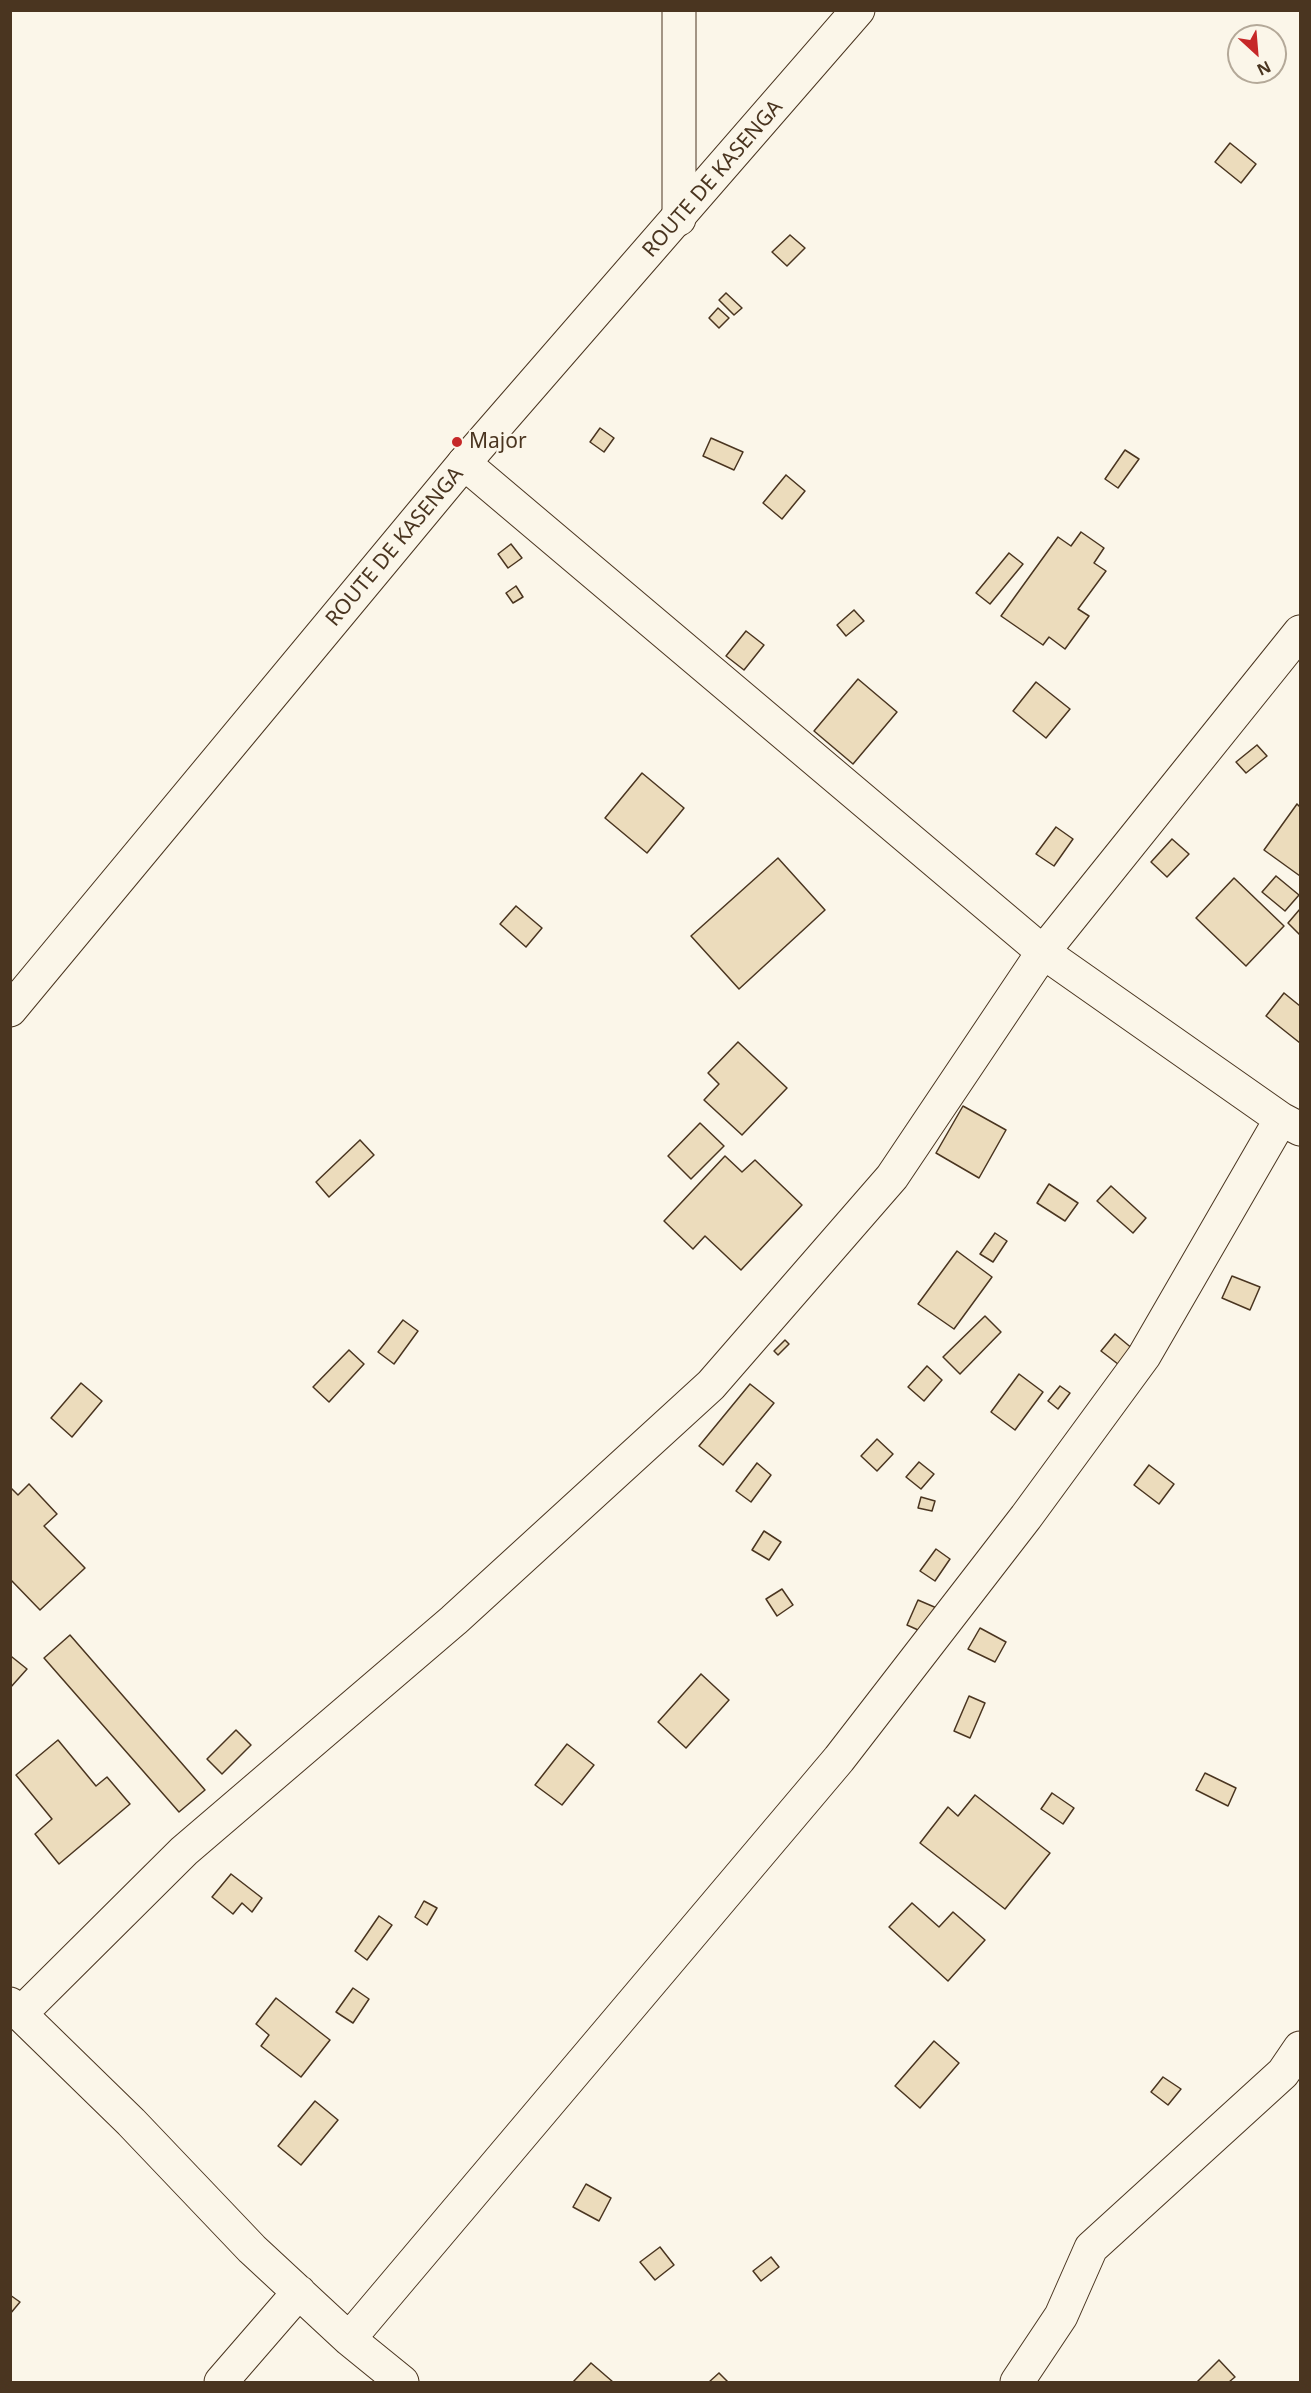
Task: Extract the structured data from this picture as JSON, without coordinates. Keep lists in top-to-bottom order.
{
  "streets": {
    "main road": ["ROUTE DE KASENGA"]
  },
  "places": ["Major"],
  "north": "bottom right"
}
